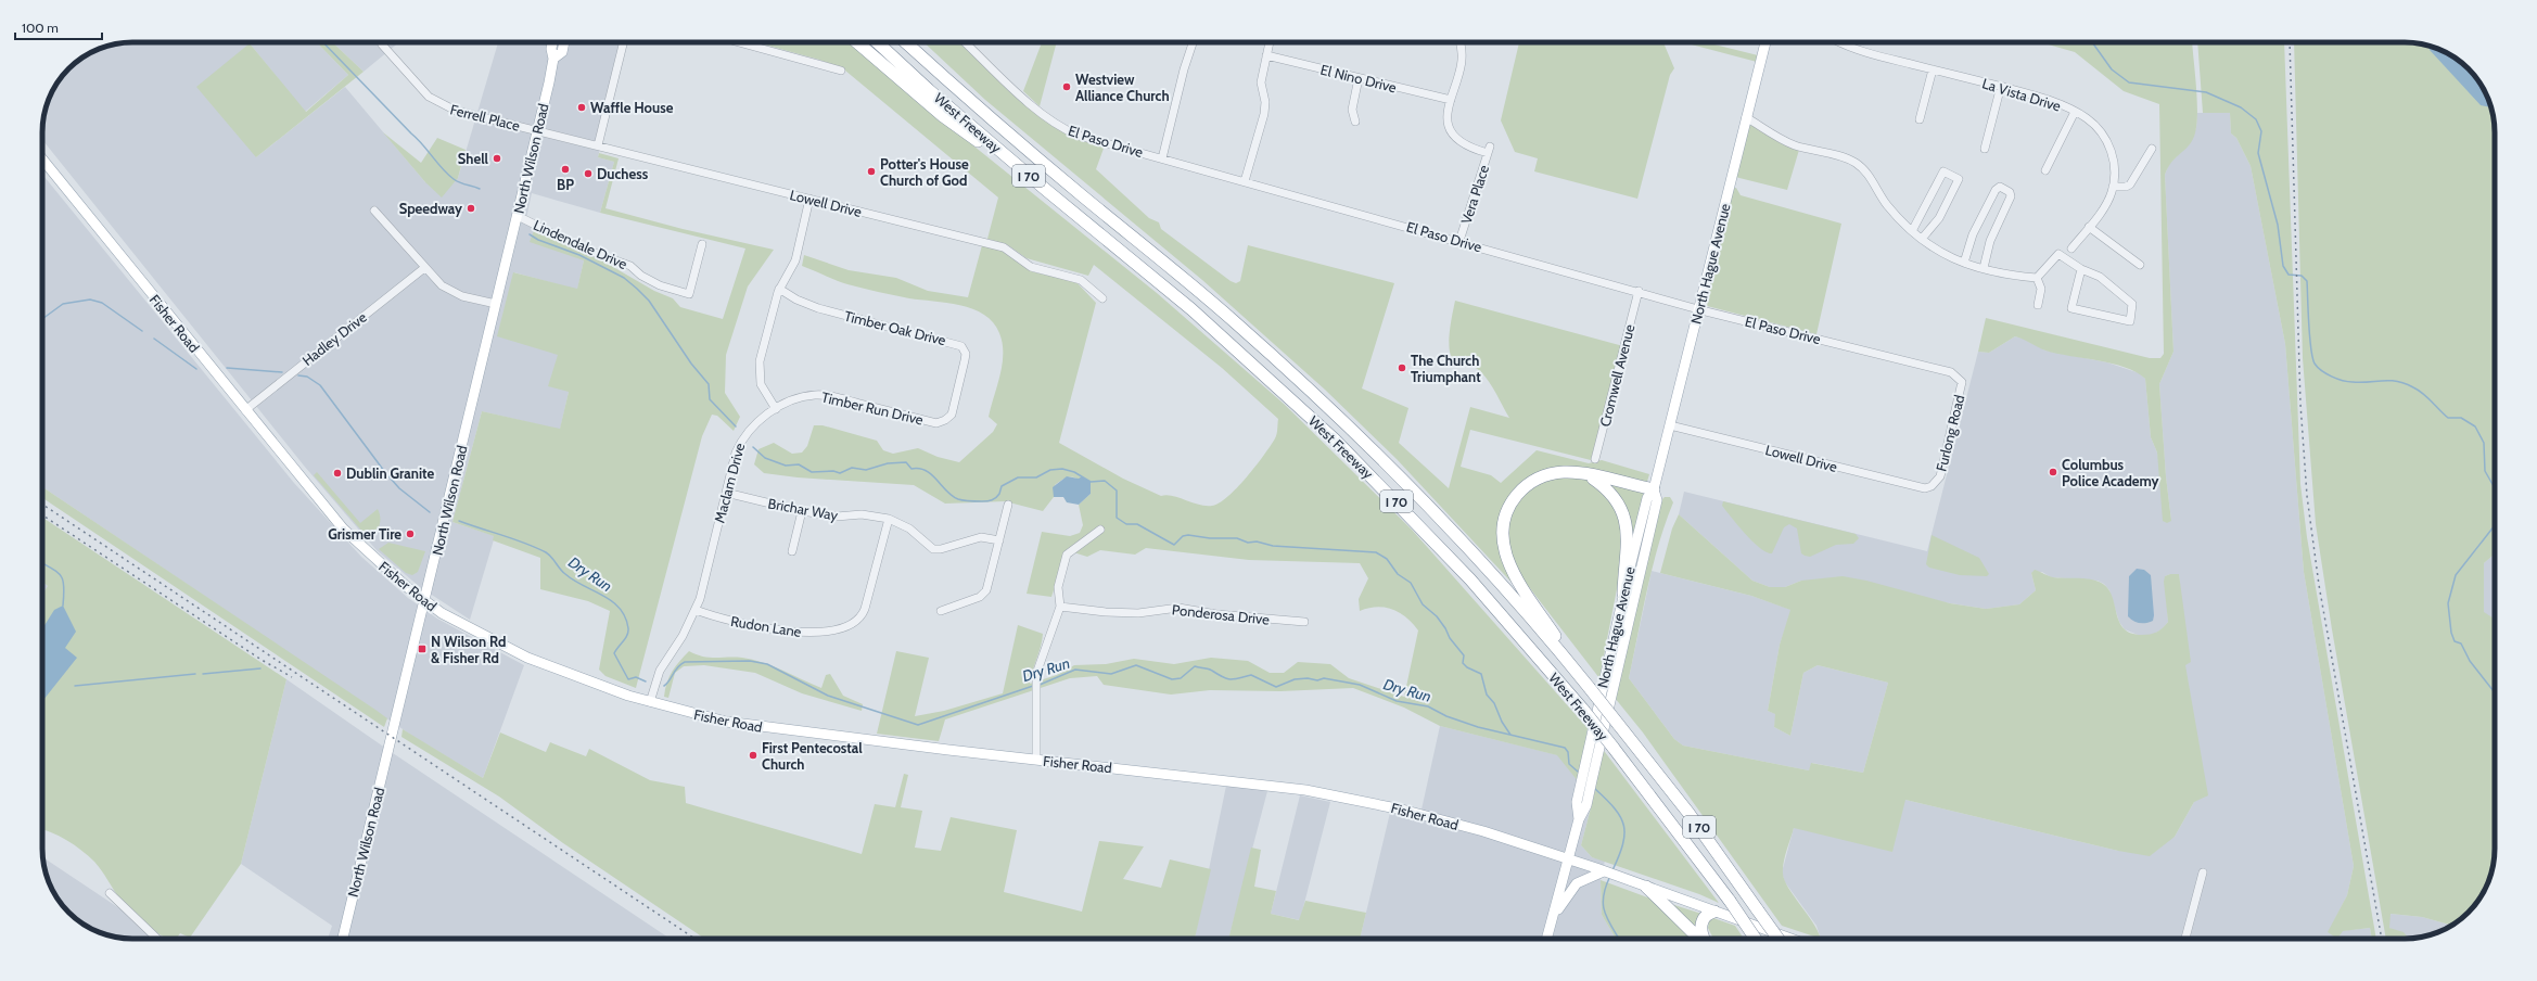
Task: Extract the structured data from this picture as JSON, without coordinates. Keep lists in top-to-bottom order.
{
  "streets": {
    "highway": ["West Freeway", "I 70"],
    "main road": ["North Wilson Road", "North Hague Avenue", "Fisher Road"],
    "street": [
      "El Nino Drive",
      "La Vista Drive",
      "Ferrell Place",
      "El Paso Drive",
      "Vera Place",
      "Lowell Drive",
      "Lindendale Drive",
      "Timber Oak Drive",
      "Hadley Drive",
      "Cromwell Avenue",
      "Timber Run Drive",
      "Furlong Road",
      "Maclam Drive",
      "Brichar Way",
      "Ponderosa Drive",
      "Rudon Lane"
    ]
  },
  "crossings": [
    ["El Nino Drive", "Vera Place"],
    ["Ferrell Place", "North Wilson Road"],
    ["Ferrell Place", "Lowell Drive"],
    ["El Paso Drive", "Vera Place"],
    ["El Paso Drive", "North Hague Avenue"],
    ["El Paso Drive", "Cromwell Avenue"],
    ["El Paso Drive", "Furlong Road"],
    ["North Wilson Road", "Lowell Drive"],
    ["North Wilson Road", "Lindendale Drive"],
    ["North Wilson Road", "Fisher Road"],
    ["Lowell Drive", "North Hague Avenue"],
    ["Lowell Drive", "Furlong Road"],
    ["North Hague Avenue", "Fisher Road"],
    ["Fisher Road", "Hadley Drive"],
    ["Fisher Road", "Maclam Drive"],
    ["Timber Oak Drive", "Timber Run Drive"],
    ["Timber Run Drive", "Maclam Drive"],
    ["Maclam Drive", "Brichar Way"],
    ["Maclam Drive", "Rudon Lane"],
    ["Brichar Way", "Rudon Lane"]
  ],
  "water": ["Dry Run"],
  "places": {
    "other": [
      "Westview Alliance Church",
      "Waffle House",
      "Shell",
      "BP",
      "Potter's House Church of God",
      "Duchess",
      "Speedway",
      "The Church Triumphant",
      "Columbus Police Academy",
      "Dublin Granite",
      "Grismer Tire",
      "First Pentecostal Church"
    ],
    "transit": ["N Wilson Rd & Fisher Rd"]
  },
  "scale_bar": "100 m"
}
